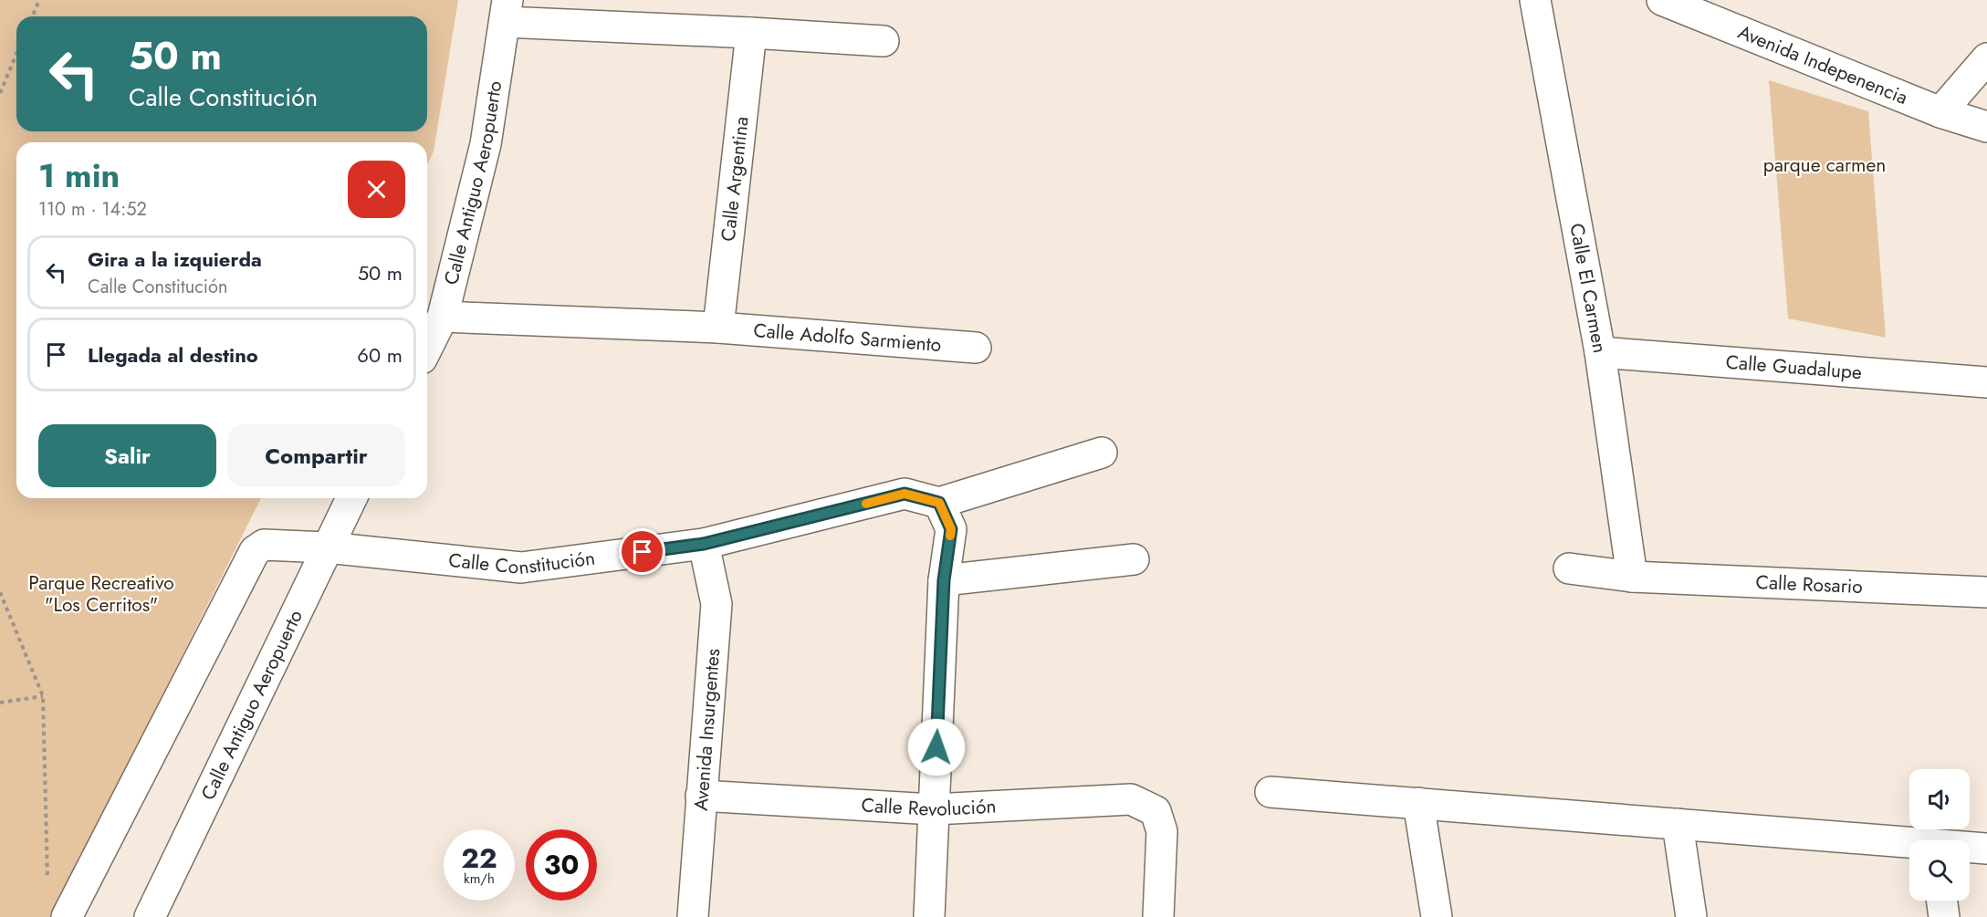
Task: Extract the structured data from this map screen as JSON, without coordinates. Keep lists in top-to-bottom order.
{
  "streets": {
    "street": [
      "Avenida Indepenencia",
      "Calle Argentina",
      "Calle Antiguo Aeropuerto",
      "Calle El Carmen",
      "Calle Adolfo Sarmiento",
      "Calle Guadalupe",
      "Calle Constitución",
      "Calle Rosario",
      "Avenida Insurgentes",
      "Calle Revolución"
    ]
  },
  "crossings": [
    ["Calle Argentina", "Calle Adolfo Sarmiento"],
    ["Calle Antiguo Aeropuerto", "Calle Adolfo Sarmiento"],
    ["Calle Antiguo Aeropuerto", "Calle Constitución"],
    ["Calle El Carmen", "Calle Guadalupe"],
    ["Calle El Carmen", "Calle Rosario"],
    ["Calle Constitución", "Avenida Insurgentes"],
    ["Avenida Insurgentes", "Calle Revolución"]
  ],
  "parks": ["parque carmen", "Parque Recreativo \"Los Cerritos\""],
  "page": {
    "turn": ["50 m", "Calle Constitución"],
    "heading": ["1 min", "110 m · 14:52"],
    "list": [
      {
        "name": "Gira a la izquierda",
        "note": "Calle Constitución",
        "value": "50 m"
      },
      {
        "name": "Llegada al destino",
        "value": "60 m"
      }
    ],
    "buttons": ["Salir", "Compartir"],
    "speed": "22 km/h",
    "limit": "30"
  }
}
